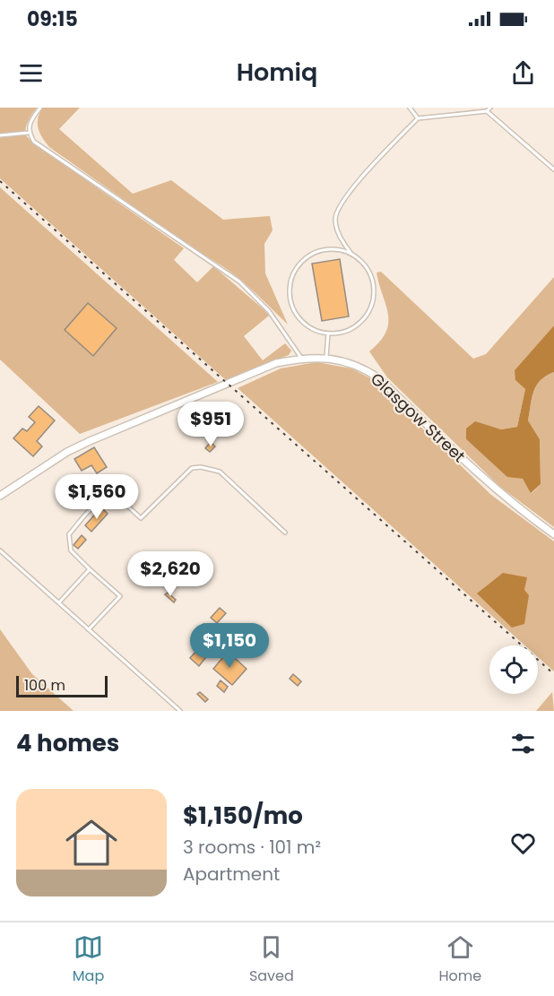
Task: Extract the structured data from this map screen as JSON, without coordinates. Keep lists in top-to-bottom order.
{
  "streets": {
    "street": ["Glasgow Street"]
  },
  "scale_bar": "100 m",
  "page": {
    "status": "09:15",
    "header": "Homiq",
    "price": [
      "$951",
      "$1,560",
      "$2,620",
      "$1,150"
    ],
    "scale": "100 m",
    "heading": "4 homes",
    "list": [
      {
        "name": "$1,150/mo",
        "note": "3 rooms · 101 m² · Apartment"
      }
    ],
    "tabs": ["Map", "Saved", "Home"]
  }
}
